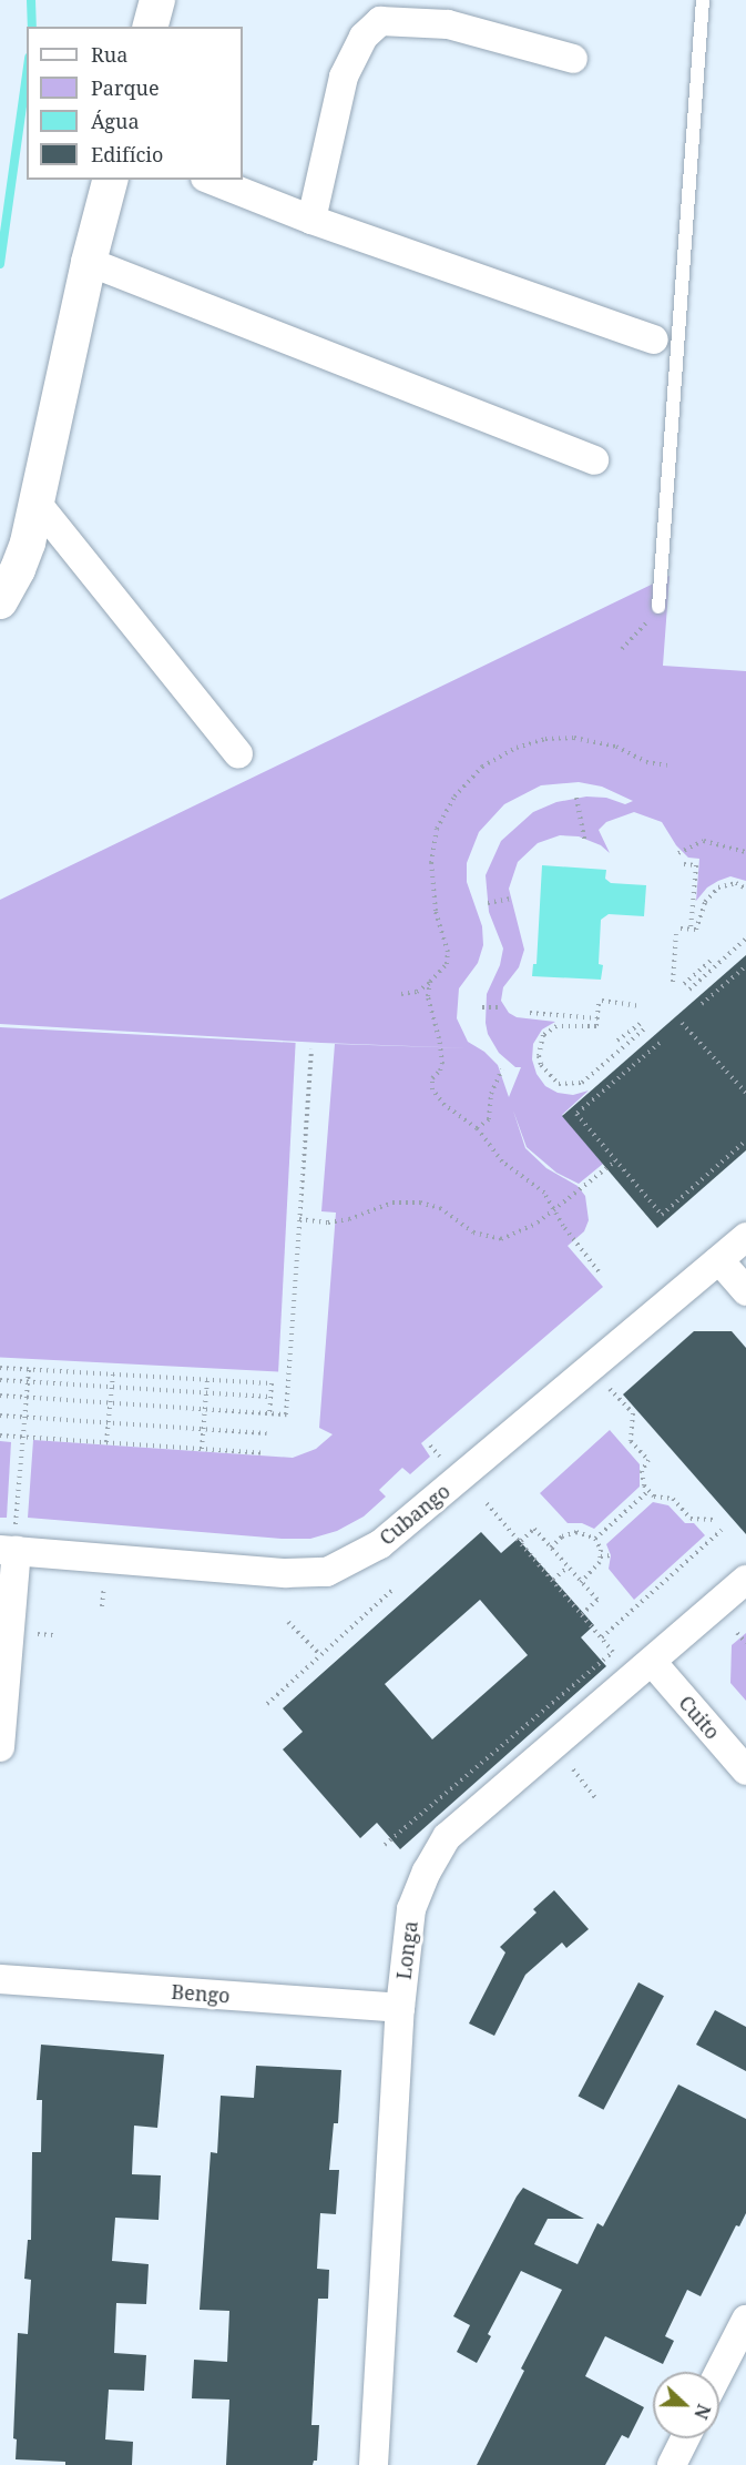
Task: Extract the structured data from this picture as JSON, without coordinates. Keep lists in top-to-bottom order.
{
  "streets": {
    "street": [
      "Cubango",
      "Cuito",
      "Longa",
      "Bengo"
    ]
  },
  "crossings": [
    ["Cuito", "Longa"],
    ["Longa", "Bengo"]
  ],
  "legend": [
    "Rua",
    "Parque",
    "Água",
    "Edifício"
  ],
  "north": "right"
}
